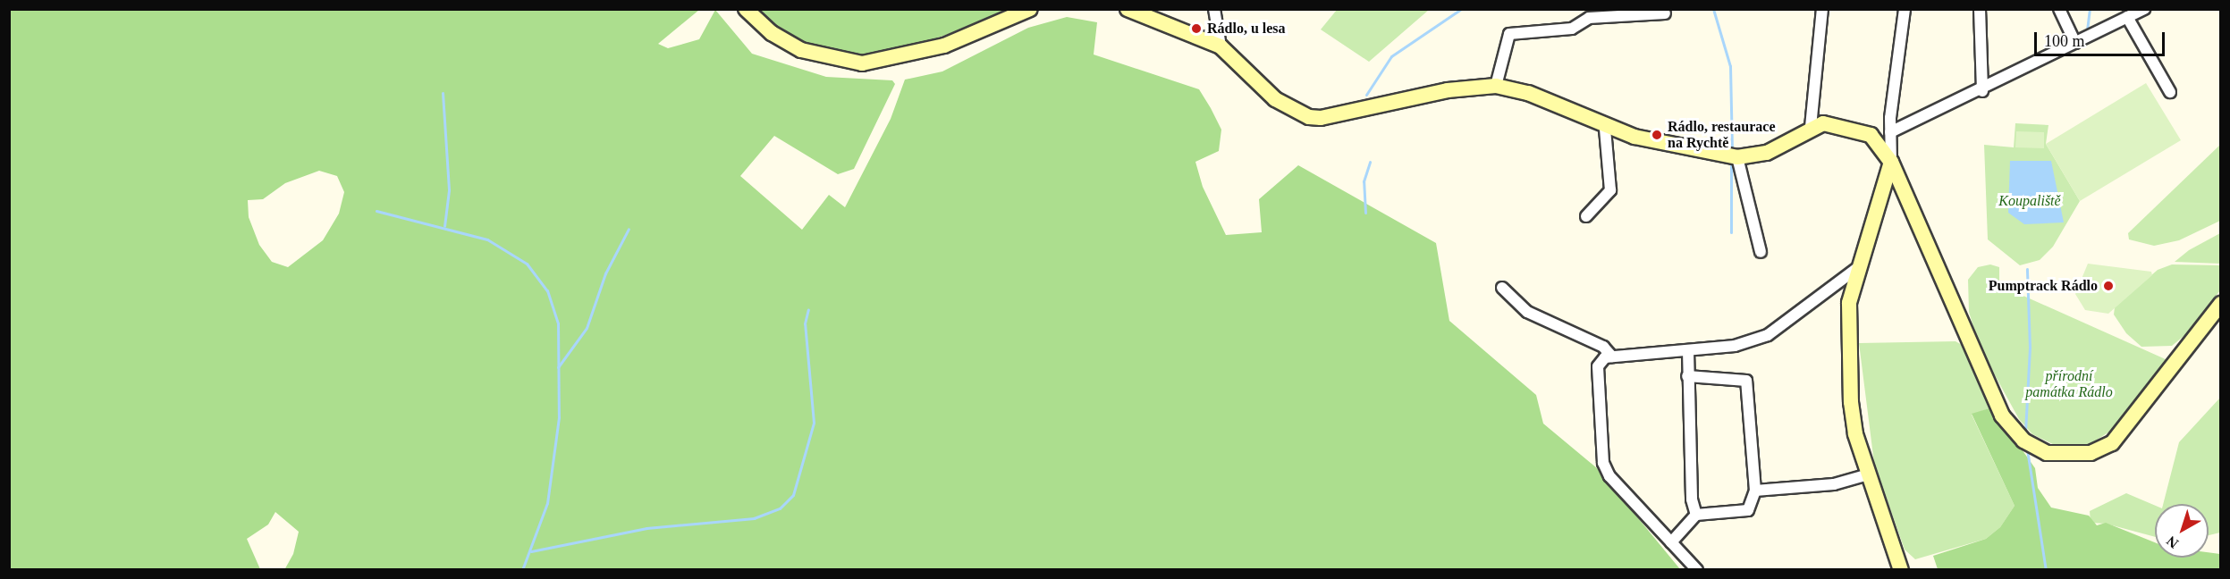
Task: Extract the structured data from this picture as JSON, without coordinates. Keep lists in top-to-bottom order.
{
  "parks": ["Koupaliště", "přírodní památka Rádlo"],
  "places": ["Rádlo, u lesa", "Rádlo, restaurace na Rychtě", "Pumptrack Rádlo"],
  "scale_bar": "100 m",
  "north": "bottom left"
}
